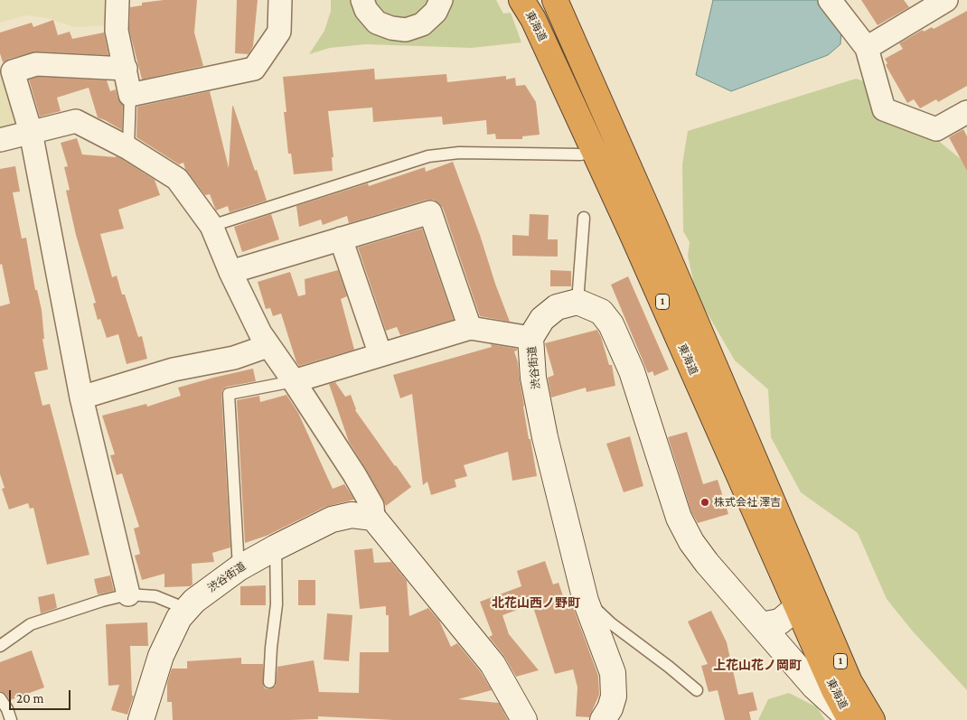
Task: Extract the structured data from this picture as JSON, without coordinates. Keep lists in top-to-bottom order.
{
  "streets": {
    "highway": ["東海道", "1"],
    "main road": ["渋谷街道"]
  },
  "districts": ["北花山西ノ野町", "上花山花ノ岡町"],
  "places": ["株式会社 澤吉"],
  "scale_bar": "20 m"
}
